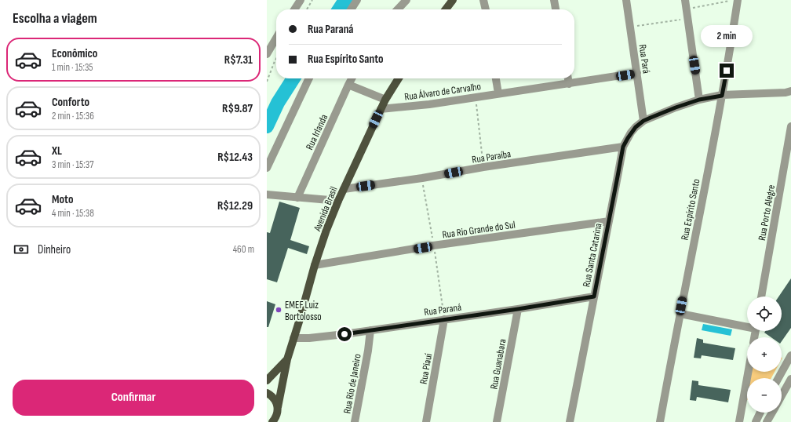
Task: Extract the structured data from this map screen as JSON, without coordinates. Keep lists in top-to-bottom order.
{
  "streets": {
    "main road": ["Avenida Brasil"],
    "street": [
      "Rua Pará",
      "Rua Álvaro de Carvalho",
      "Rua Irlanda",
      "Rua Paraíba",
      "Rua Espírito Santo",
      "Rua Porto Alegre",
      "Rua Rio Grande do Sul",
      "Rua Santa Catarina",
      "Rua Paraná",
      "Rua Guanabara",
      "Rua Piauí",
      "Rua Rio de Janeiro"
    ]
  },
  "crossings": [
    ["Rua Pará", "Rua Álvaro de Carvalho"],
    ["Rua Pará", "Rua Santa Catarina"],
    ["Rua Álvaro de Carvalho", "Avenida Brasil"],
    ["Rua Paraíba", "Avenida Brasil"],
    ["Rua Paraíba", "Rua Santa Catarina"],
    ["Avenida Brasil", "Rua Rio Grande do Sul"],
    ["Avenida Brasil", "Rua Paraná"],
    ["Rua Espírito Santo", "Rua Santa Catarina"],
    ["Rua Rio Grande do Sul", "Rua Santa Catarina"],
    ["Rua Santa Catarina", "Rua Paraná"],
    ["Rua Paraná", "Rua Guanabara"],
    ["Rua Paraná", "Rua Piauí"],
    ["Rua Paraná", "Rua Rio de Janeiro"]
  ],
  "places": ["EMEF Luiz Bortolosso"],
  "page": {
    "heading": "Escolha a viagem",
    "banner": ["Rua Paraná", "Rua Espírito Santo"],
    "bubble": "2 min",
    "list": [
      {
        "name": "Econômico",
        "note": "1 min · 15:35",
        "value": "R$7.31"
      },
      {
        "name": "Conforto",
        "note": "2 min · 15:36",
        "value": "R$9.87"
      },
      {
        "name": "XL",
        "note": "3 min · 15:37",
        "value": "R$12.43"
      },
      {
        "name": "Moto",
        "note": "4 min · 15:38",
        "value": "R$12.29"
      }
    ],
    "pay": ["Dinheiro", "460 m"],
    "map_buttons": ["+", "−"],
    "buttons": "Confirmar"
  }
}
